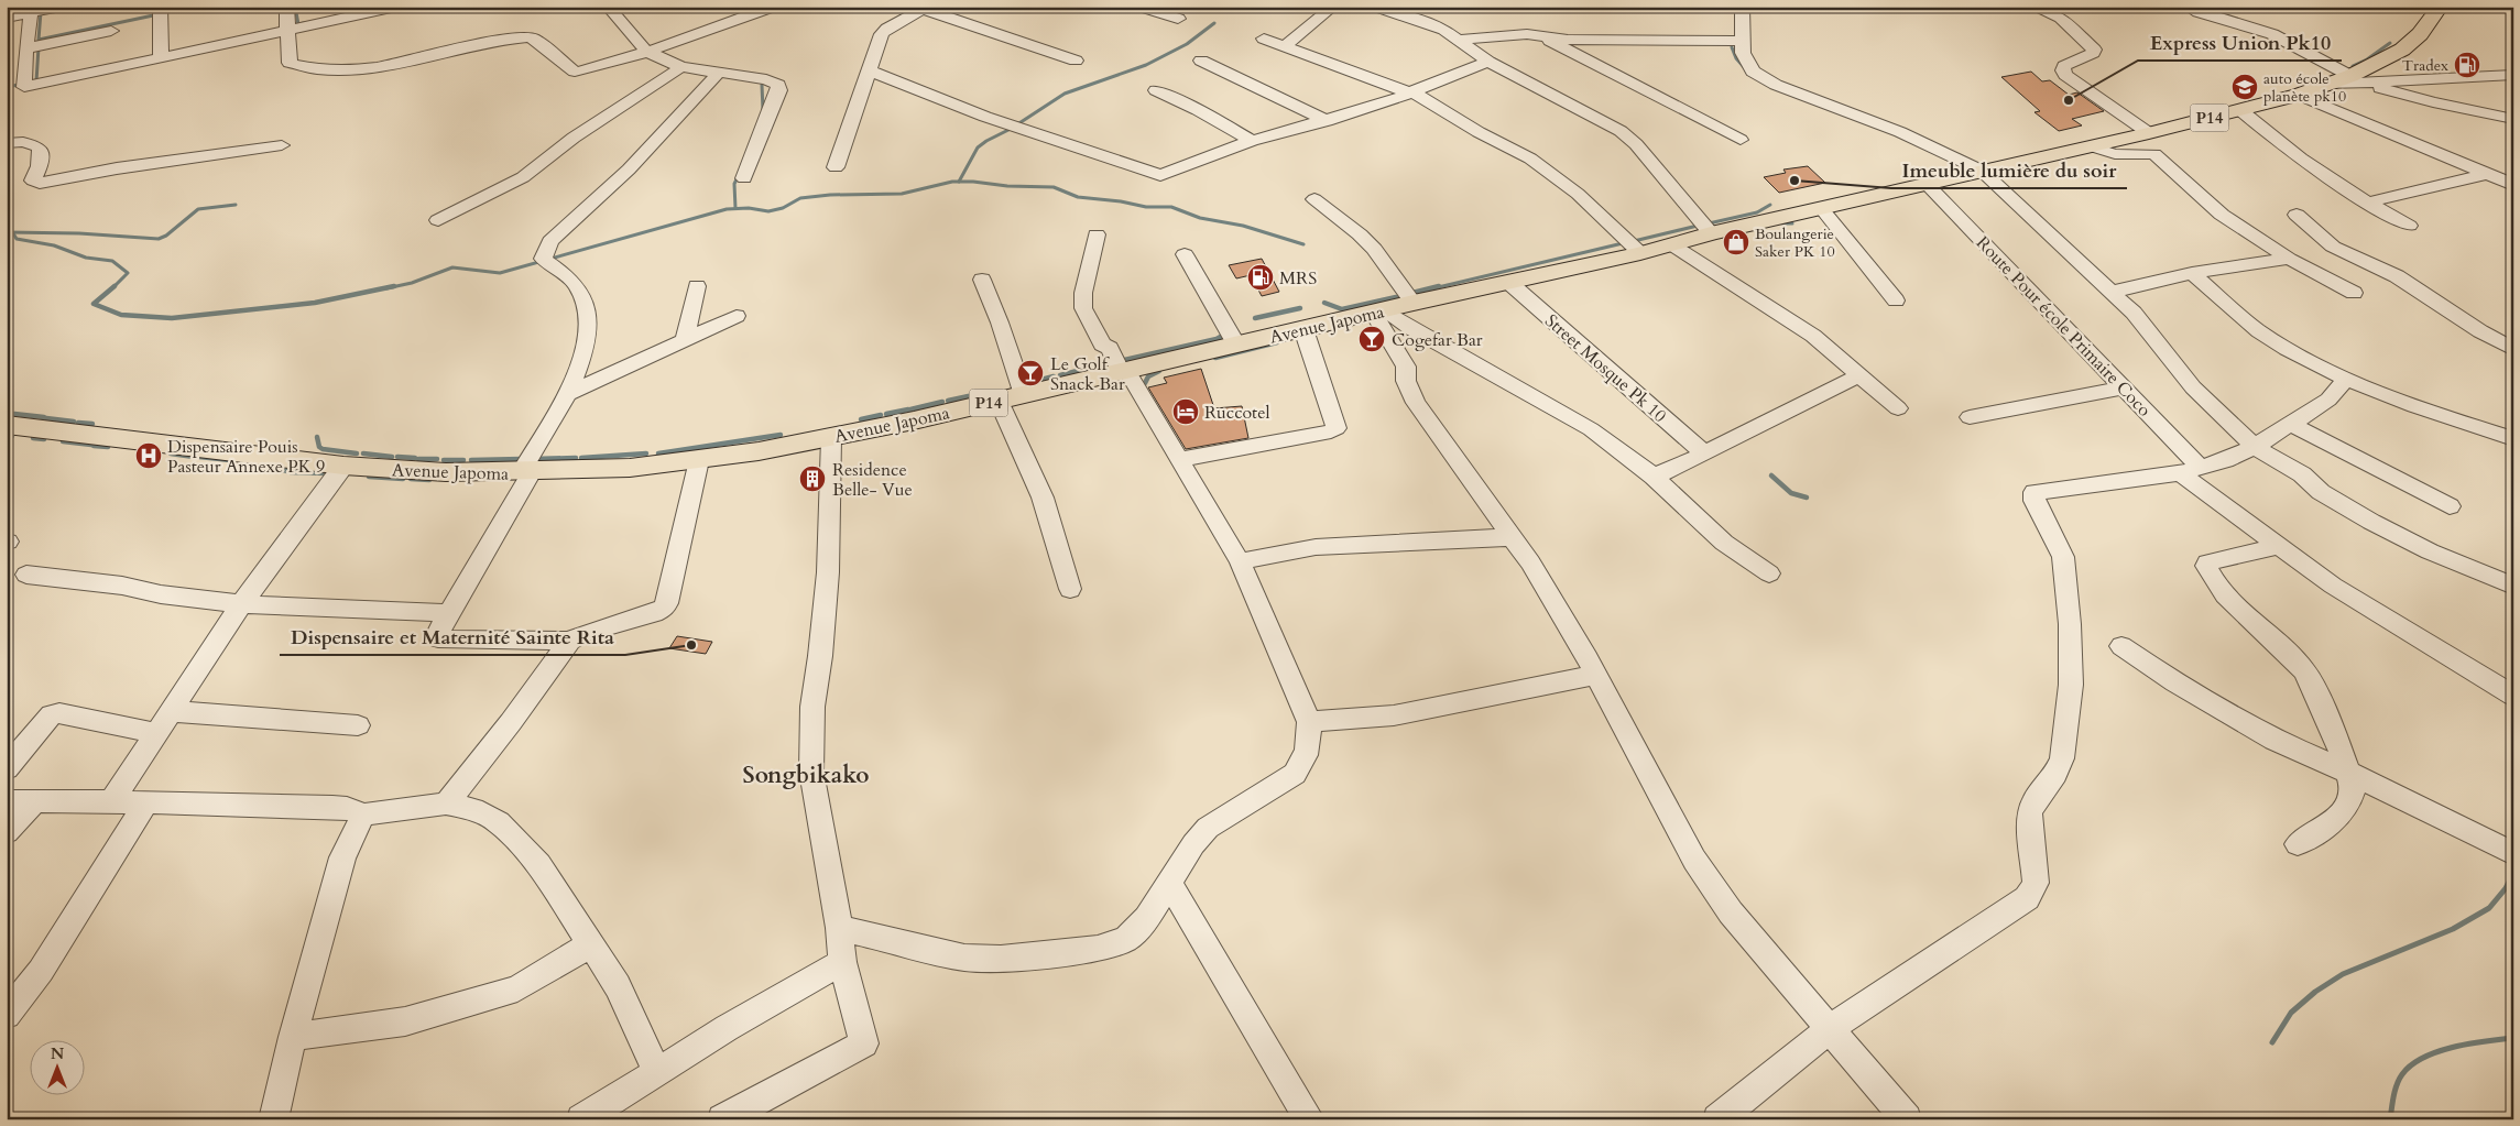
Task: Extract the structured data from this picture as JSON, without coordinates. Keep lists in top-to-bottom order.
{
  "streets": {
    "main road": ["P14", "Avenue Japoma"],
    "street": ["Route Pour école Primaire Coco", "Street Mosque Pk 10"]
  },
  "crossings": [
    ["P14", "Avenue Japoma"],
    ["Avenue Japoma", "Route Pour école Primaire Coco"],
    ["Avenue Japoma", "Street Mosque Pk 10"]
  ],
  "districts": ["Songbikako"],
  "places": {
    "fuel station": ["Tradex", "MRS"],
    "school or university": ["auto école planète pk10"],
    "other": ["Express Union Pk10", "Imeuble lumière du soir", "Dispensaire et Maternité Sainte Rita"],
    "shop": ["Boulangerie Saker PK 10"],
    "bar": ["Cogefar Bar", "Le Golf Snack Bar"],
    "hotel": ["Ruccotel"],
    "hospital": ["Dispensaire Pouis Pasteur Annexe PK 9"],
    "building": ["Residence Belle- Vue"]
  },
  "north": "top"
}
